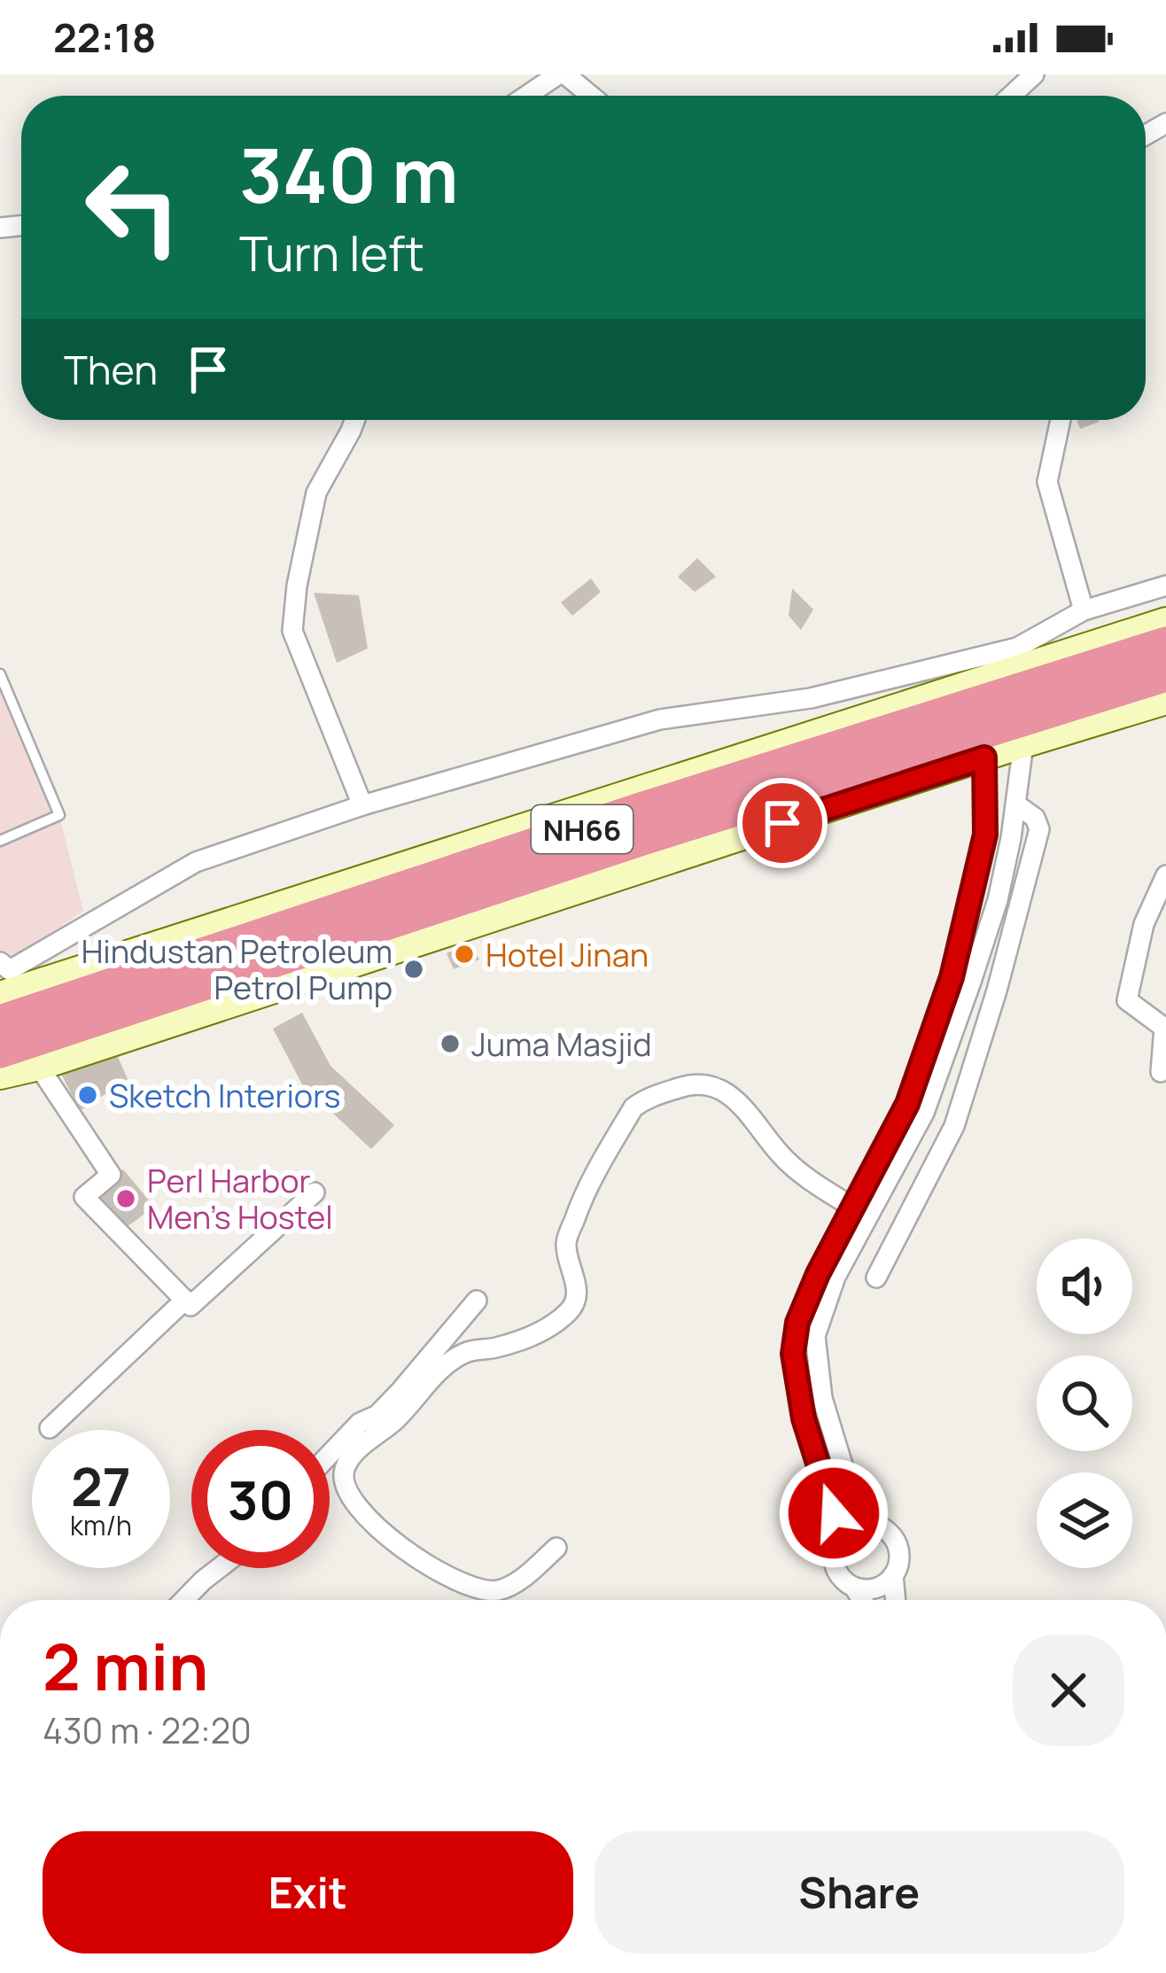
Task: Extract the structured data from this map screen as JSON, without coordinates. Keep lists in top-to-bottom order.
{
  "streets": {
    "highway": ["NH66"]
  },
  "places": [
    "Hotel Jinan",
    "Hindustan Petroleum Petrol Pump",
    "Juma Masjid",
    "Sketch Interiors",
    "Perl Harbor Men's Hostel"
  ],
  "page": {
    "status": "22:18",
    "turn": ["340 m", "Turn left"],
    "then": "Then",
    "speed": "27 km/h",
    "limit": "30",
    "heading": ["2 min", "430 m · 22:20"],
    "buttons": ["Exit", "Share"]
  }
}
